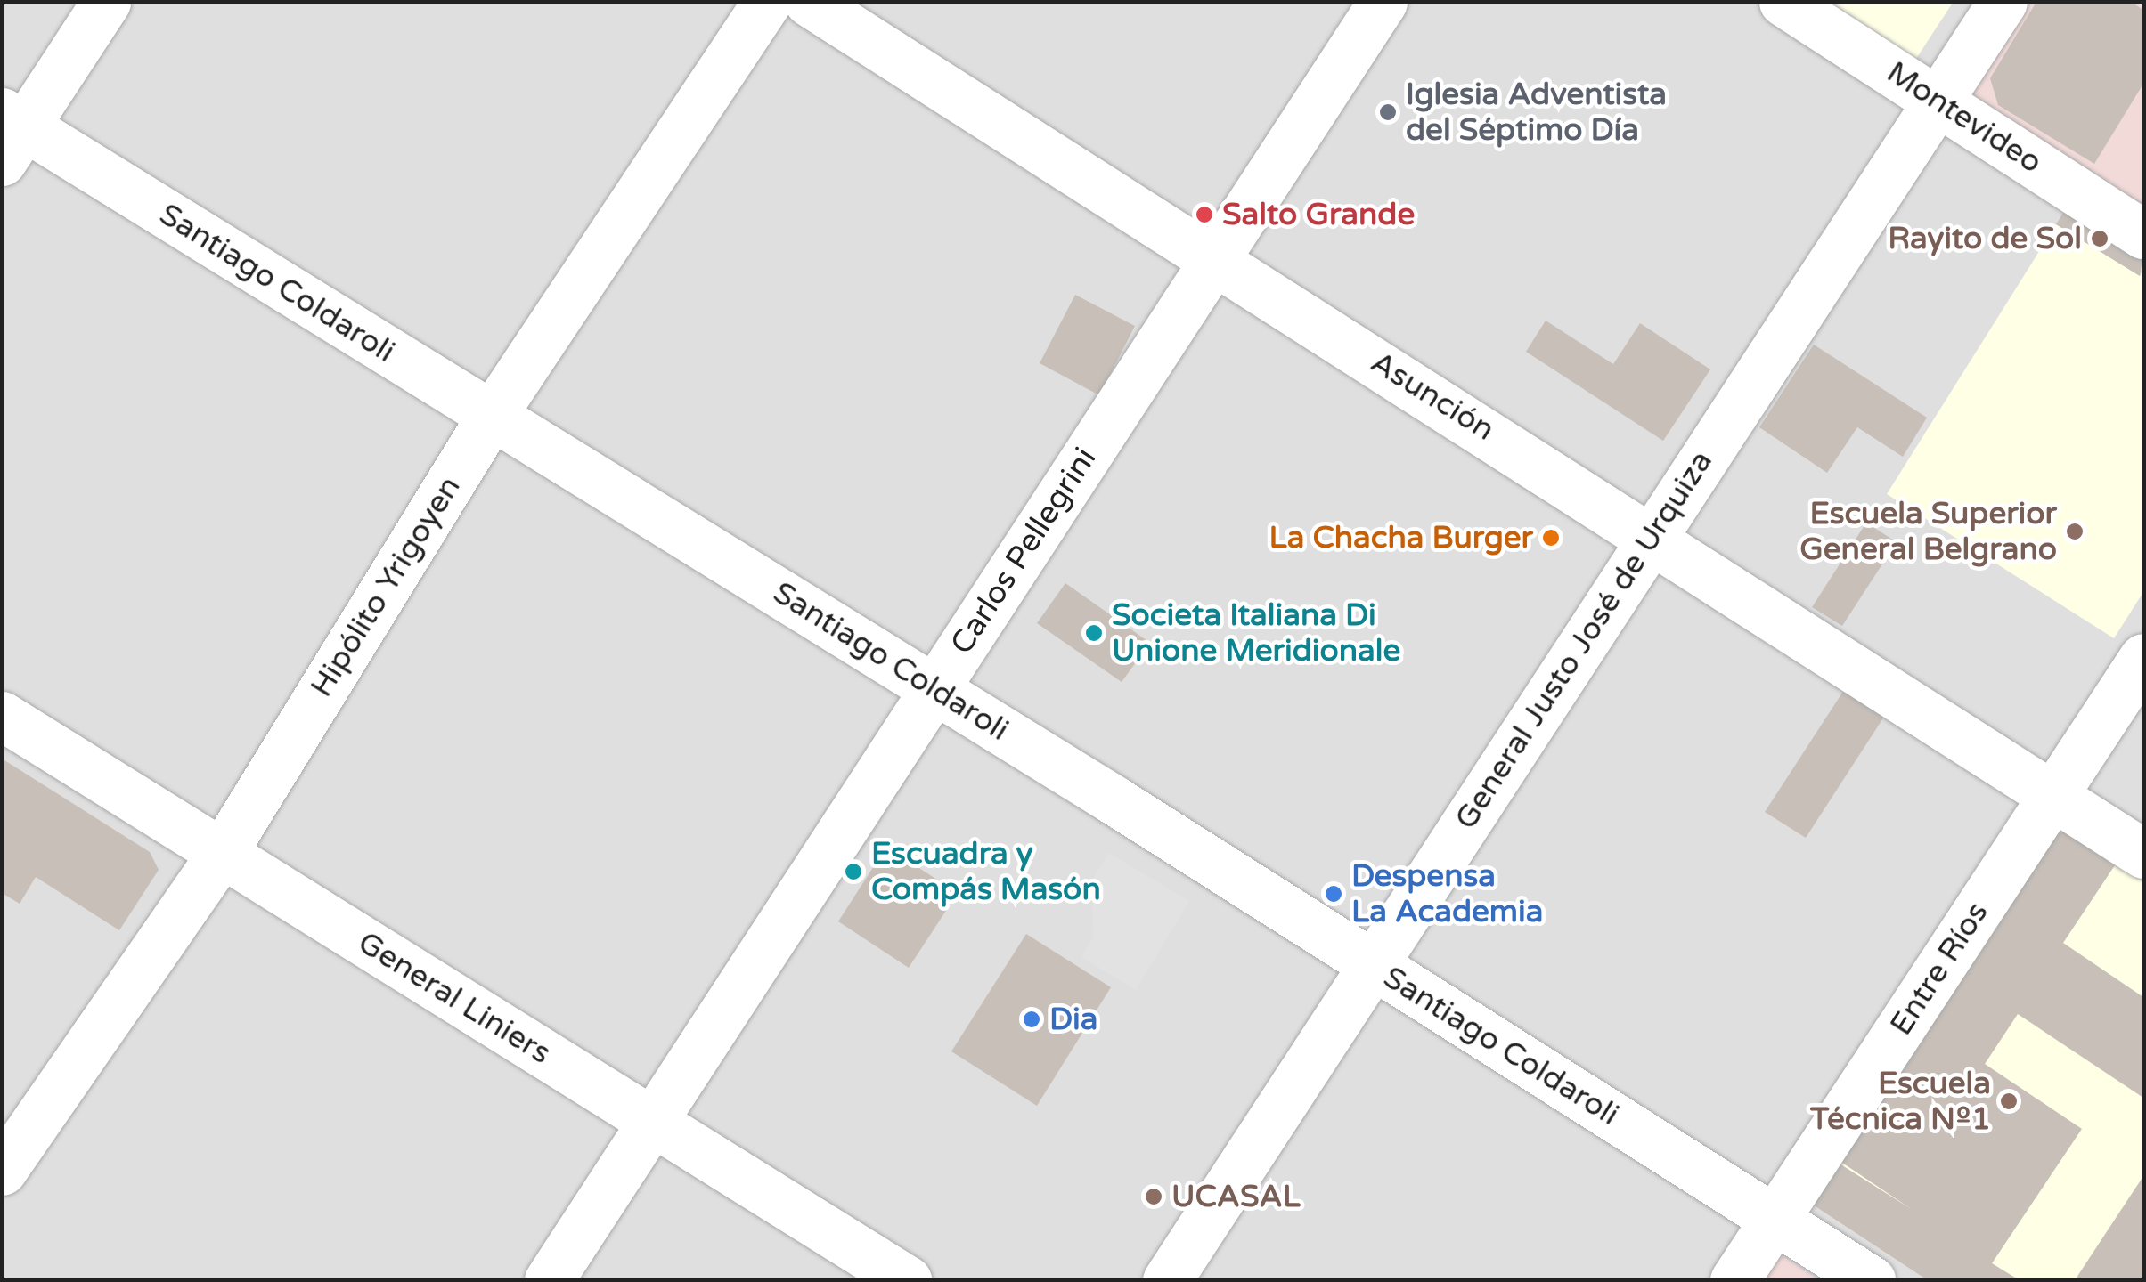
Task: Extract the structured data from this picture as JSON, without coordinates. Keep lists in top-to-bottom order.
{
  "streets": {
    "street": [
      "Montevideo",
      "Santiago Coldaroli",
      "Asunción",
      "Carlos Pellegrini",
      "Hipólito Yrigoyen",
      "General Justo José de Urquiza",
      "Entre Ríos",
      "General Liniers"
    ]
  },
  "crossings": [
    ["Montevideo", "General Justo José de Urquiza"],
    ["Santiago Coldaroli", "Carlos Pellegrini"],
    ["Santiago Coldaroli", "Hipólito Yrigoyen"],
    ["Santiago Coldaroli", "General Justo José de Urquiza"],
    ["Santiago Coldaroli", "Entre Ríos"],
    ["Asunción", "Carlos Pellegrini"],
    ["Asunción", "General Justo José de Urquiza"],
    ["Asunción", "Entre Ríos"],
    ["Carlos Pellegrini", "General Liniers"],
    ["Hipólito Yrigoyen", "General Liniers"]
  ],
  "places": [
    "Iglesia Adventista del Séptimo Día",
    "Salto Grande",
    "Rayito de Sol",
    "Escuela Superior General Belgrano",
    "La Chacha Burger",
    "Societa Italiana Di Unione Meridionale",
    "Escuadra y Compás Masón",
    "Despensa La Academia",
    "Dia",
    "Escuela Técnica Nº1",
    "UCASAL"
  ]
}
